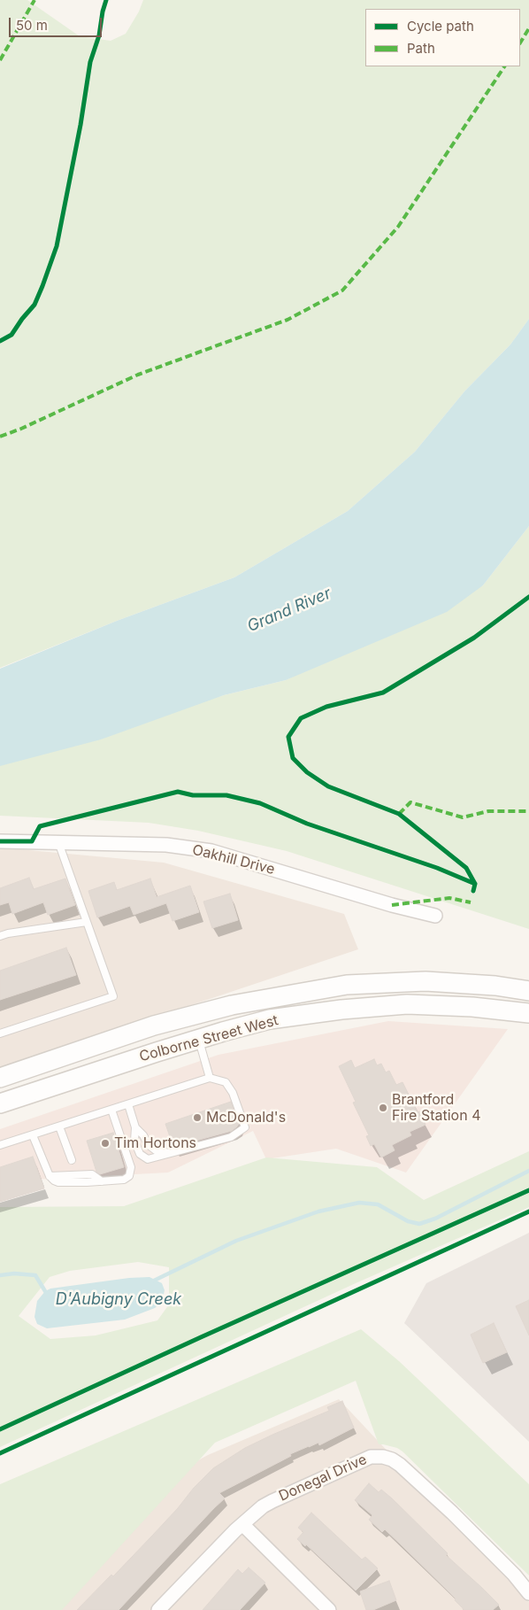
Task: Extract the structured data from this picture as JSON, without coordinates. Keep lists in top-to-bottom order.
{
  "streets": {
    "main road": ["Colborne Street West"],
    "street": ["Oakhill Drive", "Donegal Drive"]
  },
  "water": ["Grand River", "D'Aubigny Creek"],
  "places": ["Brantford Fire Station 4", "McDonald's", "Tim Hortons"],
  "legend": ["Cycle path", "Path"],
  "scale_bar": "50 m"
}
